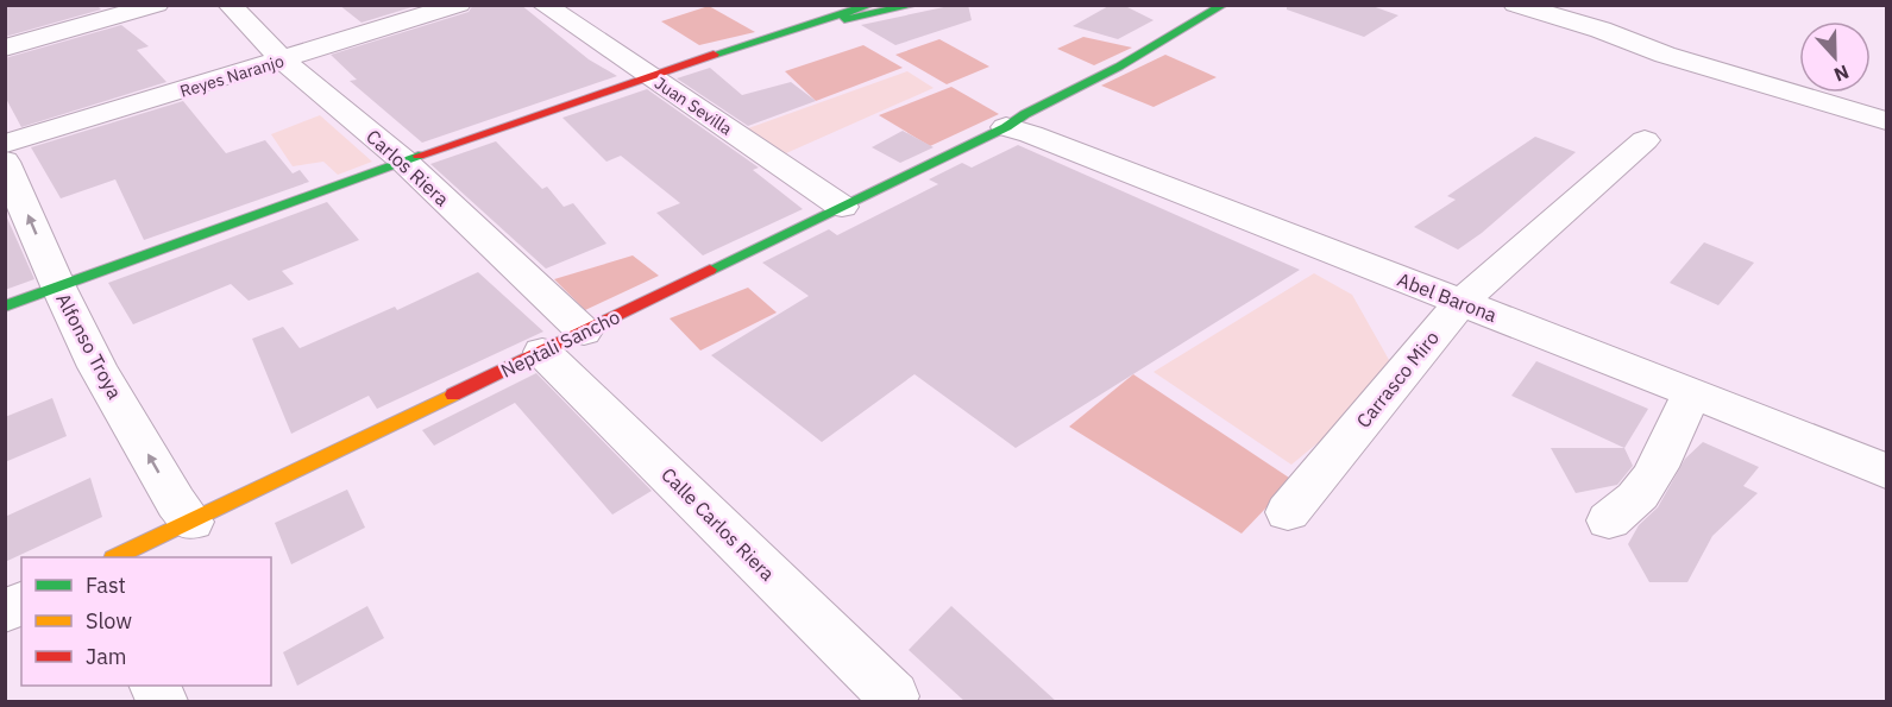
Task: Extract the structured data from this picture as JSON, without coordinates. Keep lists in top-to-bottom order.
{
  "streets": {
    "street": [
      "Reyes Naranjo",
      "Juan Sevilla",
      "Carlos Riera",
      "Abel Barona",
      "Neptali Sancho",
      "Alfonso Troya",
      "Carrasco Miro",
      "Calle Carlos Riera"
    ]
  },
  "crossings": [
    ["Reyes Naranjo", "Carlos Riera"],
    ["Juan Sevilla", "Neptali Sancho"],
    ["Carlos Riera", "Neptali Sancho"],
    ["Abel Barona", "Neptali Sancho"],
    ["Abel Barona", "Carrasco Miro"],
    ["Neptali Sancho", "Alfonso Troya"],
    ["Neptali Sancho", "Calle Carlos Riera"]
  ],
  "one_way": ["Alfonso Troya"],
  "legend": ["Fast", "Slow", "Jam"],
  "north": "bottom"
}
